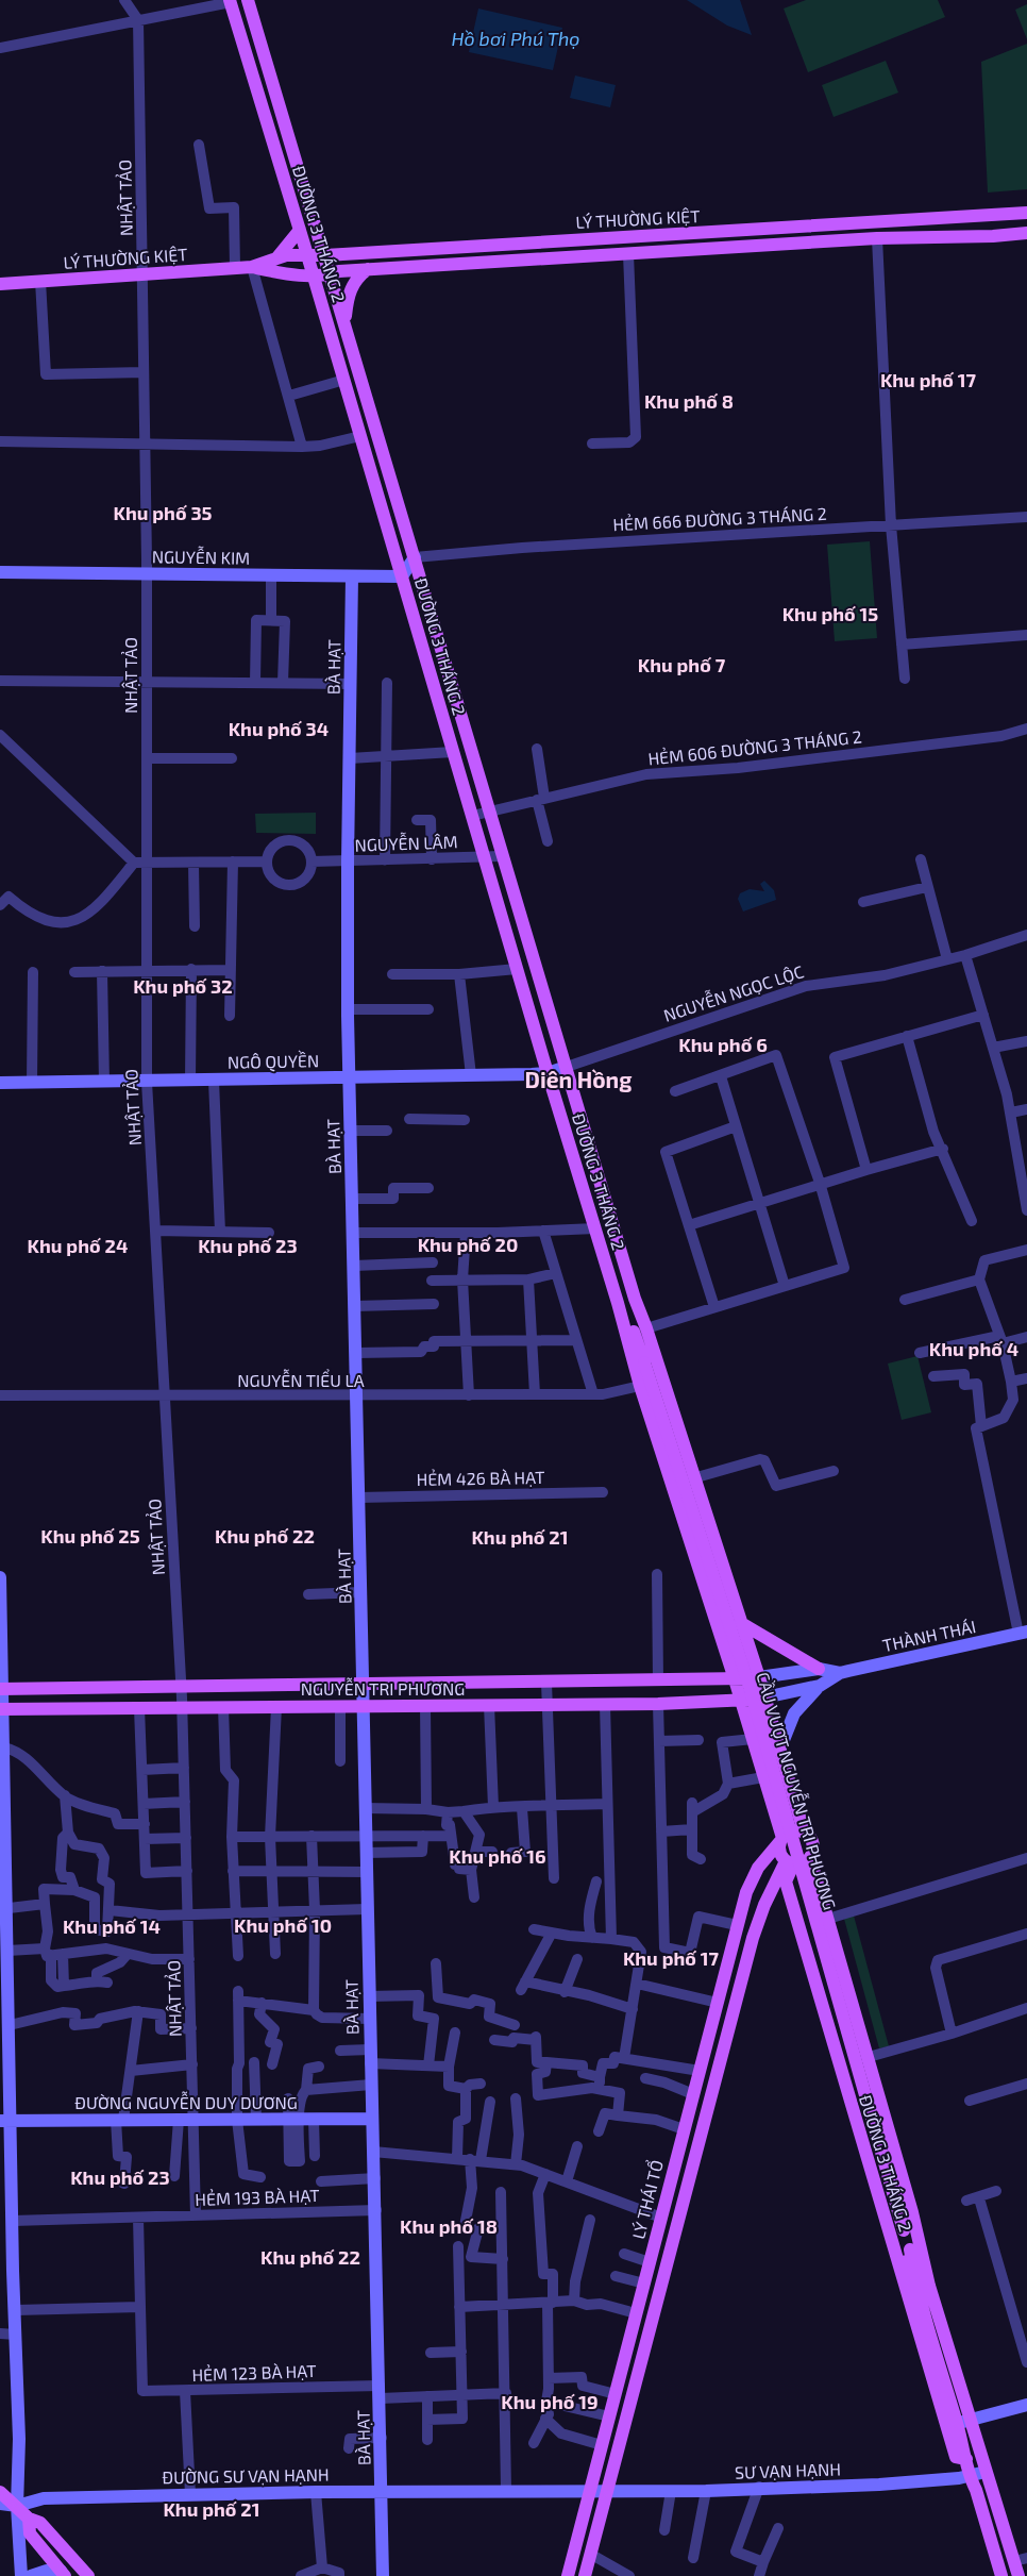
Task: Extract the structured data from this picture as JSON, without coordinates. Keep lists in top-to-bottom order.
{
  "streets": {
    "main road": [
      "LÝ THƯỜNG KIỆT",
      "ĐƯỜNG 3 THÁNG 2",
      "NGUYỄN TRI PHƯƠNG",
      "CẦU VƯỢT NGUYỄN TRI PHƯƠNG",
      "LÝ THÁI TỔ"
    ],
    "street": [
      "NHẬT TẢO",
      "HẺM 666 ĐƯỜNG 3 THÁNG 2",
      "NGUYỄN KIM",
      "BÀ HẠT",
      "HẺM 606 ĐƯỜNG 3 THÁNG 2",
      "NGUYỄN LÂM",
      "NGUYỄN NGỌC LỘC",
      "NGÔ QUYỀN",
      "NGUYỄN TIỂU LA",
      "HẺM 426 BÀ HẠT",
      "THÀNH THÁI",
      "ĐƯỜNG NGUYỄN DUY DƯƠNG",
      "HẺM 193 BÀ HẠT",
      "HẺM 123 BÀ HẠT",
      "SƯ VẠN HẠNH",
      "ĐƯỜNG SƯ VẠN HẠNH"
    ]
  },
  "crossings": [
    ["NHẬT TẢO", "LÝ THƯỜNG KIỆT"],
    ["NHẬT TẢO", "NGUYỄN KIM"],
    ["NHẬT TẢO", "NGÔ QUYỀN"],
    ["NHẬT TẢO", "NGUYỄN TIỂU LA"],
    ["NHẬT TẢO", "NGUYỄN TRI PHƯƠNG"],
    ["NHẬT TẢO", "ĐƯỜNG NGUYỄN DUY DƯƠNG"],
    ["NHẬT TẢO", "HẺM 193 BÀ HẠT"],
    ["LÝ THƯỜNG KIỆT", "ĐƯỜNG 3 THÁNG 2"],
    ["ĐƯỜNG 3 THÁNG 2", "HẺM 666 ĐƯỜNG 3 THÁNG 2"],
    ["ĐƯỜNG 3 THÁNG 2", "NGUYỄN KIM"],
    ["ĐƯỜNG 3 THÁNG 2", "HẺM 606 ĐƯỜNG 3 THÁNG 2"],
    ["ĐƯỜNG 3 THÁNG 2", "NGUYỄN LÂM"],
    ["ĐƯỜNG 3 THÁNG 2", "NGUYỄN NGỌC LỘC"],
    ["ĐƯỜNG 3 THÁNG 2", "NGÔ QUYỀN"],
    ["ĐƯỜNG 3 THÁNG 2", "NGUYỄN TIỂU LA"],
    ["ĐƯỜNG 3 THÁNG 2", "THÀNH THÁI"],
    ["ĐƯỜNG 3 THÁNG 2", "NGUYỄN TRI PHƯƠNG"],
    ["ĐƯỜNG 3 THÁNG 2", "CẦU VƯỢT NGUYỄN TRI PHƯƠNG"],
    ["ĐƯỜNG 3 THÁNG 2", "LÝ THÁI TỔ"],
    ["ĐƯỜNG 3 THÁNG 2", "SƯ VẠN HẠNH"],
    ["NGUYỄN KIM", "BÀ HẠT"],
    ["BÀ HẠT", "NGUYỄN LÂM"],
    ["BÀ HẠT", "NGÔ QUYỀN"],
    ["BÀ HẠT", "NGUYỄN TIỂU LA"],
    ["BÀ HẠT", "HẺM 426 BÀ HẠT"],
    ["BÀ HẠT", "NGUYỄN TRI PHƯƠNG"],
    ["BÀ HẠT", "ĐƯỜNG NGUYỄN DUY DƯƠNG"],
    ["BÀ HẠT", "HẺM 193 BÀ HẠT"],
    ["BÀ HẠT", "HẺM 123 BÀ HẠT"],
    ["BÀ HẠT", "ĐƯỜNG SƯ VẠN HẠNH"],
    ["NGUYỄN NGỌC LỘC", "NGÔ QUYỀN"],
    ["THÀNH THÁI", "NGUYỄN TRI PHƯƠNG"],
    ["LÝ THÁI TỔ", "SƯ VẠN HẠNH"],
    ["LÝ THÁI TỔ", "ĐƯỜNG SƯ VẠN HẠNH"],
    ["SƯ VẠN HẠNH", "ĐƯỜNG SƯ VẠN HẠNH"]
  ],
  "districts": [
    "Khu phố 17",
    "Khu phố 8",
    "Khu phố 35",
    "Khu phố 15",
    "Khu phố 7",
    "Khu phố 34",
    "Khu phố 32",
    "Khu phố 6",
    "Diên Hồng",
    "Khu phố 20",
    "Khu phố 24",
    "Khu phố 23",
    "Khu phố 4",
    "Khu phố 25",
    "Khu phố 22",
    "Khu phố 21",
    "Khu phố 16",
    "Khu phố 10",
    "Khu phố 14",
    "Khu phố 17",
    "Khu phố 23",
    "Khu phố 18",
    "Khu phố 22",
    "Khu phố 19",
    "Khu phố 21"
  ],
  "water": ["Hồ bơi Phú Thọ"]
}
